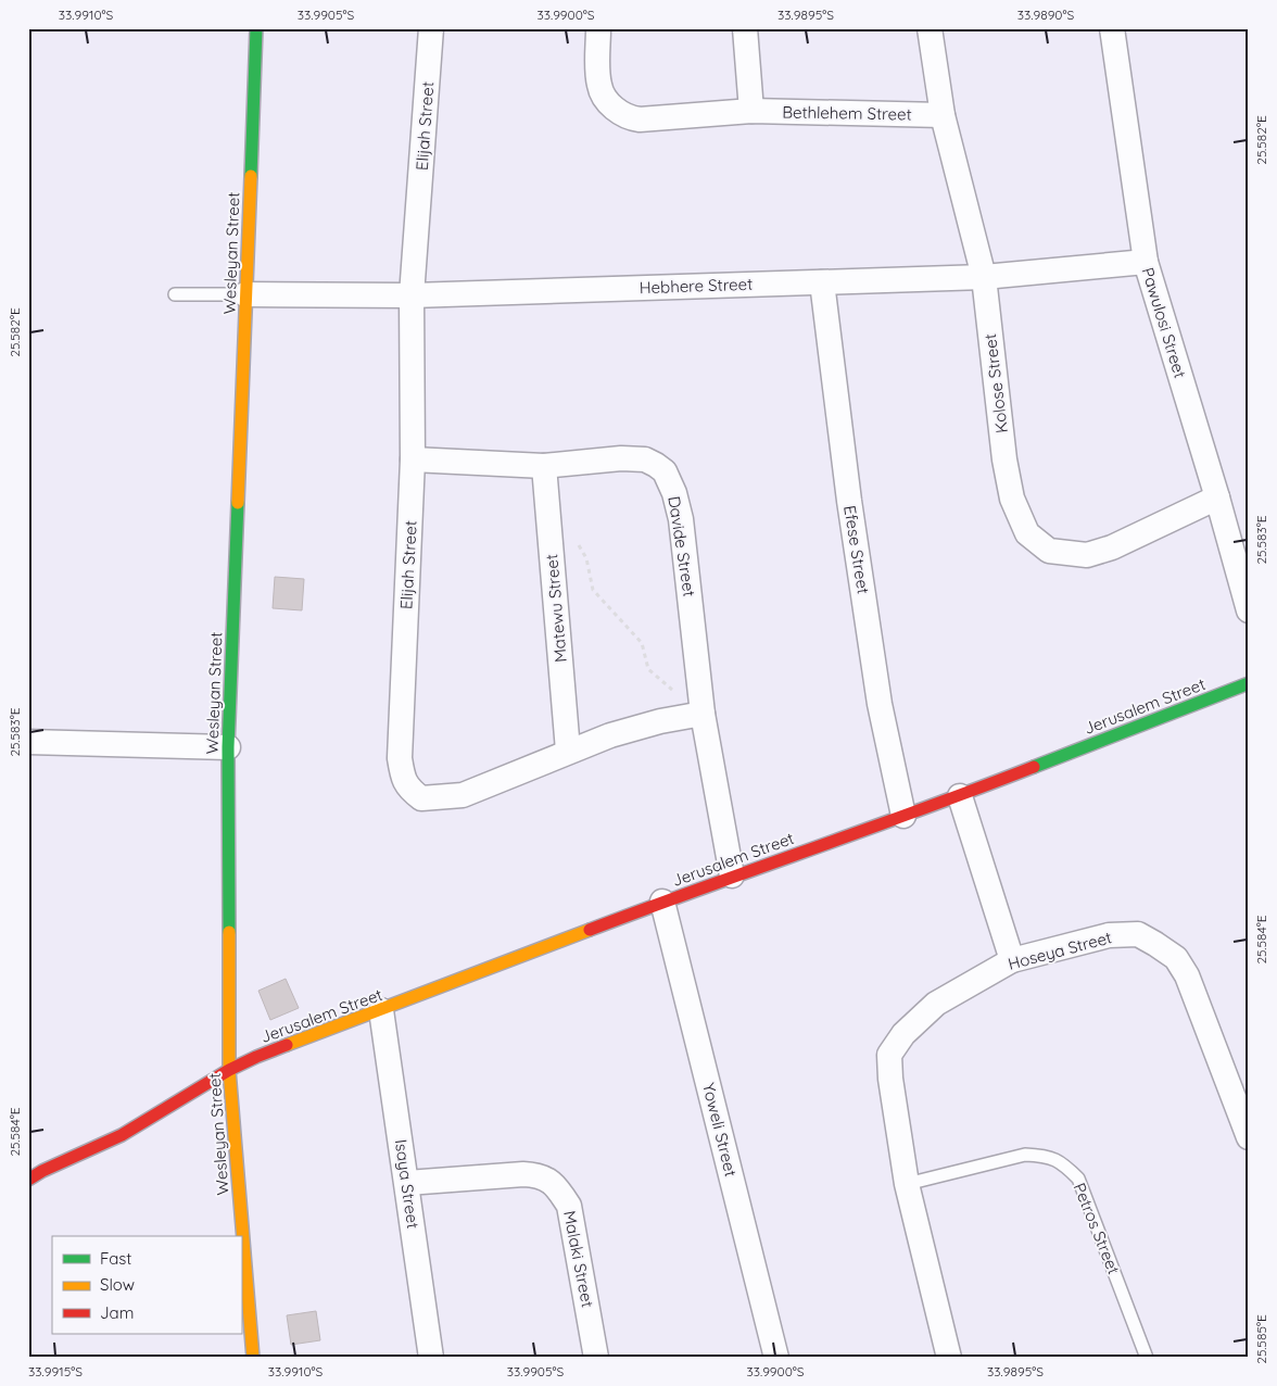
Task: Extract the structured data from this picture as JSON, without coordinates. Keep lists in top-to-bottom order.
{
  "streets": {
    "street": [
      "Bethlehem Street",
      "Elijah Street",
      "Wesleyan Street",
      "Hebhere Street",
      "Pawulosi Street",
      "Kolose Street",
      "Davide Street",
      "Efese Street",
      "Matewu Street",
      "Jerusalem Street",
      "Hoseya Street",
      "Yoweli Street",
      "Isaya Street",
      "Malaki Street"
    ],
    "lane": ["Petros Street"]
  },
  "crossings": [
    ["Bethlehem Street", "Kolose Street"],
    ["Elijah Street", "Hebhere Street"],
    ["Elijah Street", "Davide Street"],
    ["Elijah Street", "Matewu Street"],
    ["Wesleyan Street", "Hebhere Street"],
    ["Wesleyan Street", "Jerusalem Street"],
    ["Hebhere Street", "Pawulosi Street"],
    ["Hebhere Street", "Kolose Street"],
    ["Hebhere Street", "Efese Street"],
    ["Pawulosi Street", "Kolose Street"],
    ["Davide Street", "Matewu Street"],
    ["Davide Street", "Jerusalem Street"],
    ["Efese Street", "Jerusalem Street"],
    ["Jerusalem Street", "Yoweli Street"],
    ["Jerusalem Street", "Isaya Street"],
    ["Hoseya Street", "Petros Street"],
    ["Isaya Street", "Malaki Street"]
  ],
  "legend": ["Fast", "Slow", "Jam"],
  "coordinates": [
    "33.9910°S",
    "33.9905°S",
    "33.9900°S",
    "33.9895°S",
    "33.9890°S",
    "25.582°E",
    "25.583°E",
    "25.584°E",
    "25.585°E",
    "33.9915°S"
  ]
}
